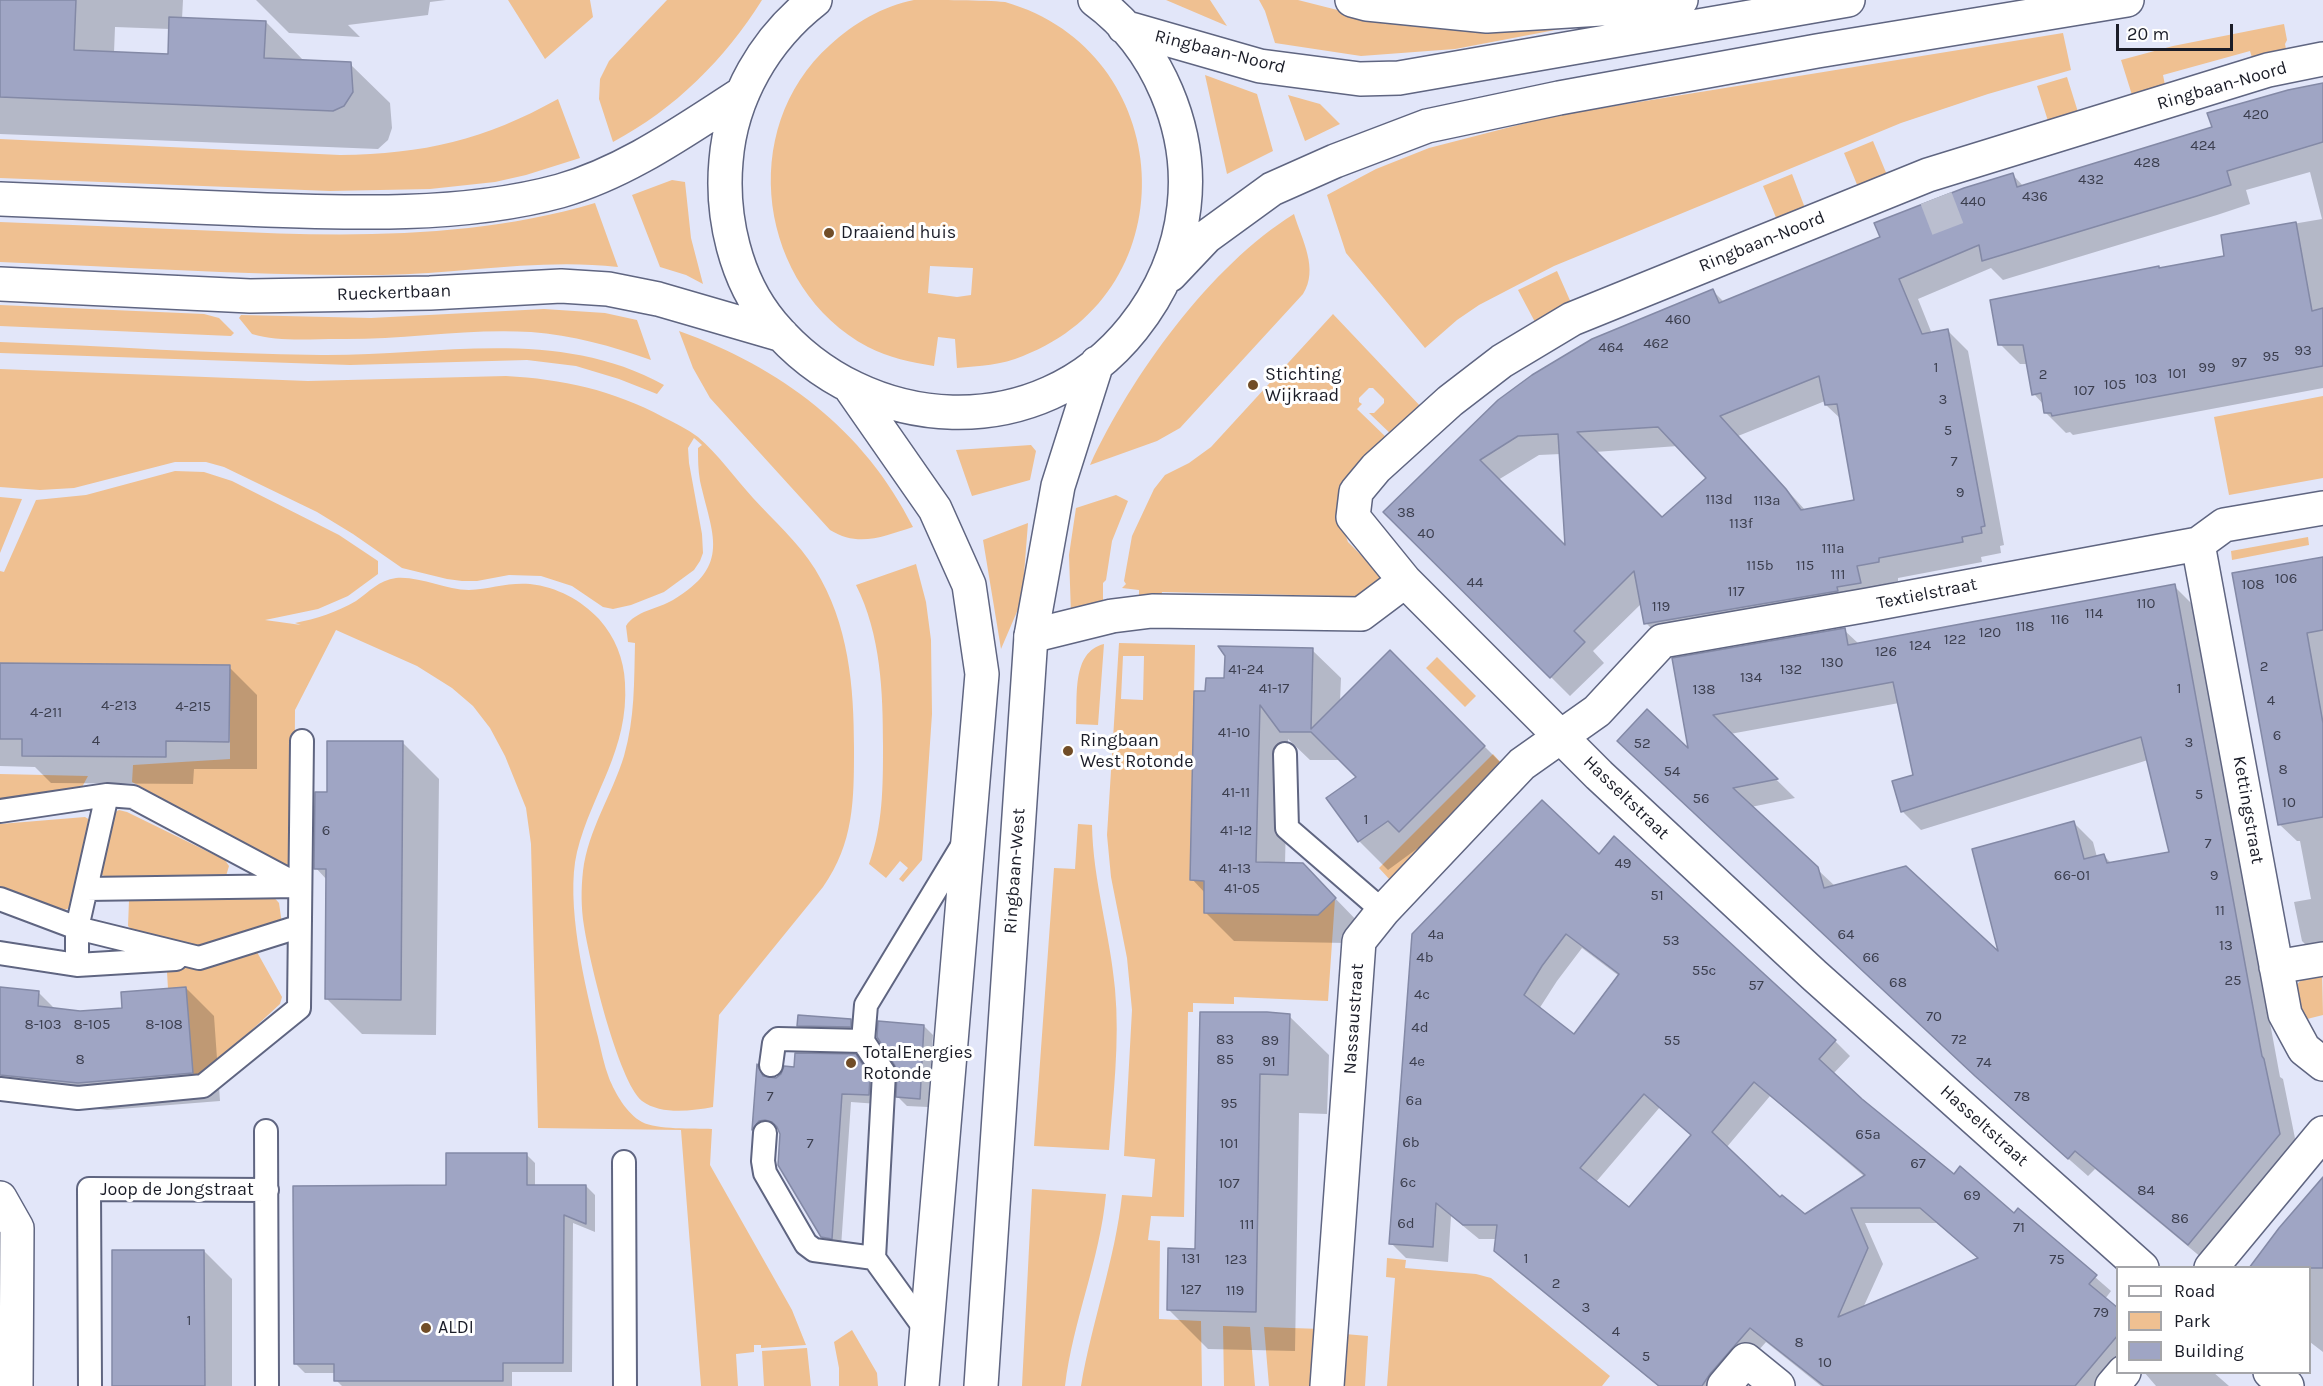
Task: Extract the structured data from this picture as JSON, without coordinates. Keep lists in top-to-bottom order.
{
  "streets": {
    "main road": [
      "Ringbaan-Noord",
      "Rueckertbaan",
      "Textielstraat",
      "Hasseltstraat",
      "Kettingstraat",
      "Ringbaan-West",
      "Nassaustraat"
    ],
    "lane": ["Joop de Jongstraat"]
  },
  "crossings": [
    ["Ringbaan-Noord", "Hasseltstraat"],
    ["Textielstraat", "Hasseltstraat"],
    ["Textielstraat", "Kettingstraat"],
    ["Textielstraat", "Nassaustraat"],
    ["Hasseltstraat", "Nassaustraat"]
  ],
  "places": [
    "Draaiend huis",
    "Stichting Wijkraad",
    "Ringbaan West Rotonde",
    "TotalEnergies Rotonde",
    "ALDI"
  ],
  "house_numbers": [
    "420",
    "424",
    "428",
    "432",
    "436",
    "440",
    "460",
    "462",
    "464",
    "93",
    "95",
    "97",
    "1",
    "99",
    "101",
    "2",
    "103",
    "105",
    "107",
    "3",
    "5",
    "7",
    "9",
    "113d",
    "113a",
    "38",
    "113f",
    "40",
    "111a",
    "115b",
    "115",
    "111",
    "106",
    "44",
    "108",
    "117",
    "110",
    "119",
    "114",
    "116",
    "118",
    "120",
    "122",
    "124",
    "126",
    "130",
    "2",
    "41-24",
    "132",
    "134",
    "41-17",
    "1",
    "138",
    "4",
    "4-213",
    "4-215",
    "4-211",
    "41-10",
    "6",
    "4",
    "3",
    "52",
    "8",
    "54",
    "41-11",
    "5",
    "56",
    "10",
    "1",
    "6",
    "41-12",
    "7",
    "49",
    "41-13",
    "66-01",
    "9",
    "41-05",
    "51",
    "11",
    "4a",
    "64",
    "53",
    "13",
    "4b",
    "66",
    "55c",
    "25",
    "68",
    "57",
    "4c",
    "70",
    "8-103",
    "8-105",
    "8-108",
    "4d",
    "83",
    "72",
    "89",
    "55",
    "8",
    "85",
    "91",
    "4e",
    "74",
    "7",
    "78",
    "6a",
    "95",
    "65a",
    "6b",
    "7",
    "101",
    "67",
    "6c",
    "107",
    "84",
    "69",
    "86",
    "6d",
    "111",
    "71",
    "131",
    "1",
    "123",
    "75",
    "2",
    "127",
    "119",
    "3",
    "79",
    "1",
    "4",
    "8",
    "5",
    "10"
  ],
  "legend": ["Road", "Park", "Building"],
  "scale_bar": "20 m"
}
